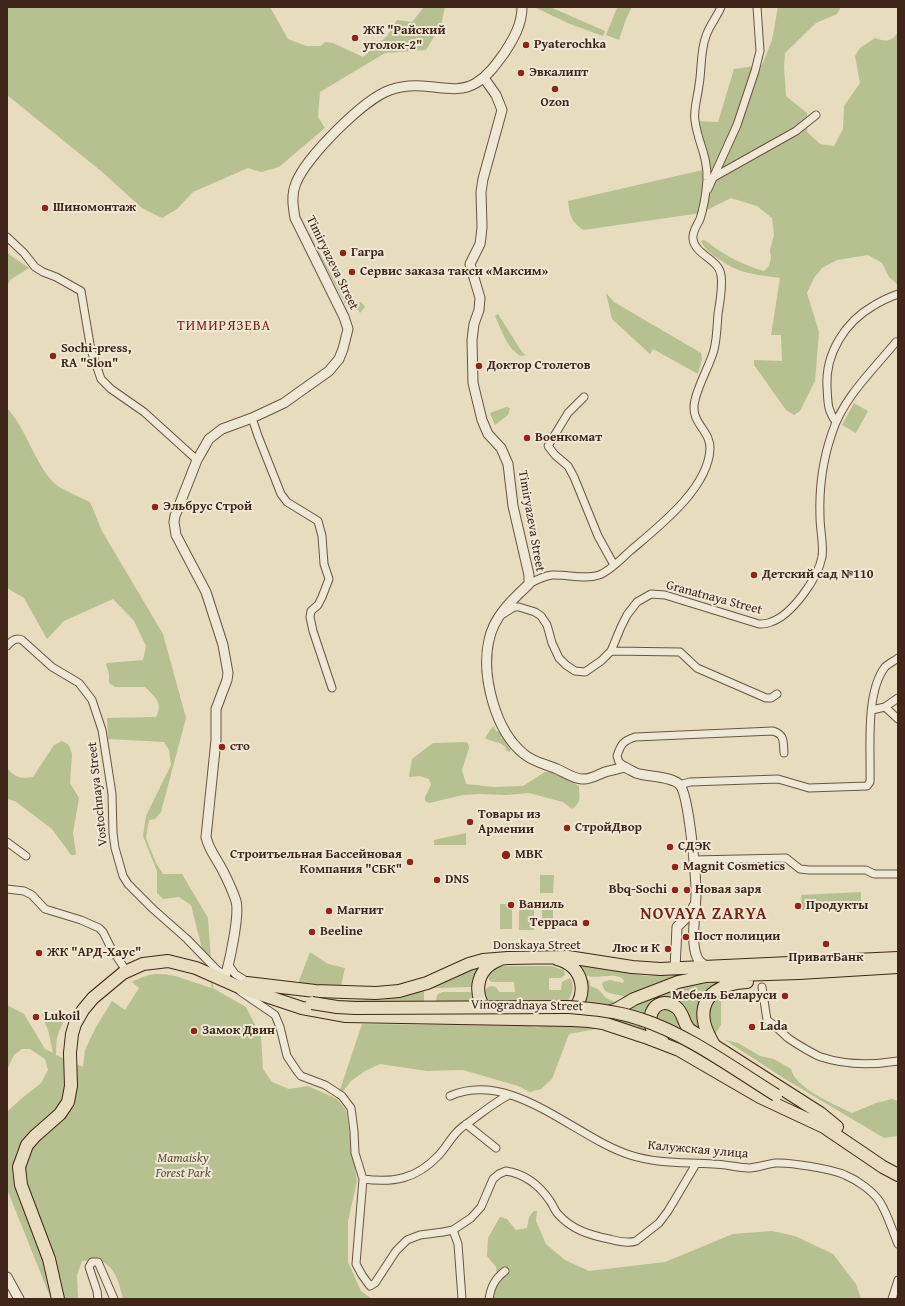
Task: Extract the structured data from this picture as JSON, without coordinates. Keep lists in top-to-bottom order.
{
  "streets": {
    "main road": ["Donskaya Street", "Vinogradnaya Street"],
    "street": [
      "Timiryazeva Street",
      "Granatnaya Street",
      "Vostochnaya Street",
      "Калужская улица"
    ]
  },
  "crossings": [
    ["Timiryazeva Street", "Granatnaya Street"],
    ["Timiryazeva Street", "Vostochnaya Street"],
    ["Timiryazeva Street", "Donskaya Street"],
    ["Timiryazeva Street", "Vinogradnaya Street"],
    ["Vostochnaya Street", "Donskaya Street"],
    ["Vostochnaya Street", "Vinogradnaya Street"],
    ["Donskaya Street", "Vinogradnaya Street"]
  ],
  "districts": ["ТИМИРЯЗЕВА", "NOVAYA ZARYA"],
  "parks": ["Mamaisky Forest Park"],
  "places": [
    "ЖК \"Райский уголок-2\"",
    "Pyaterochka",
    "Эвкалипт",
    "Ozon",
    "Шиномонтаж",
    "Гагра",
    "Сервис заказа такси «Максим»",
    "Sochi-press, RA \"Slon\"",
    "Доктор Столетов",
    "Военкомат",
    "Эльбрус Строй",
    "Детский сад №110",
    "сто",
    "Товары из Армении",
    "СтройДвор",
    "СДЭК",
    "МВК",
    "Строитьельная Бассейновая Компания \"СБК\"",
    "Magnit Cosmetics",
    "DNS",
    "Bbq-Sochi",
    "Новая заря",
    "Ваниль",
    "Продукты",
    "Магнит",
    "Терраса",
    "Beeline",
    "Пост полиции",
    "ПриватБанк",
    "Люс и К",
    "ЖК \"АРД-Хаус\"",
    "Мебель Беларуси",
    "Lukoil",
    "Lada",
    "Замок Двин"
  ]
}
